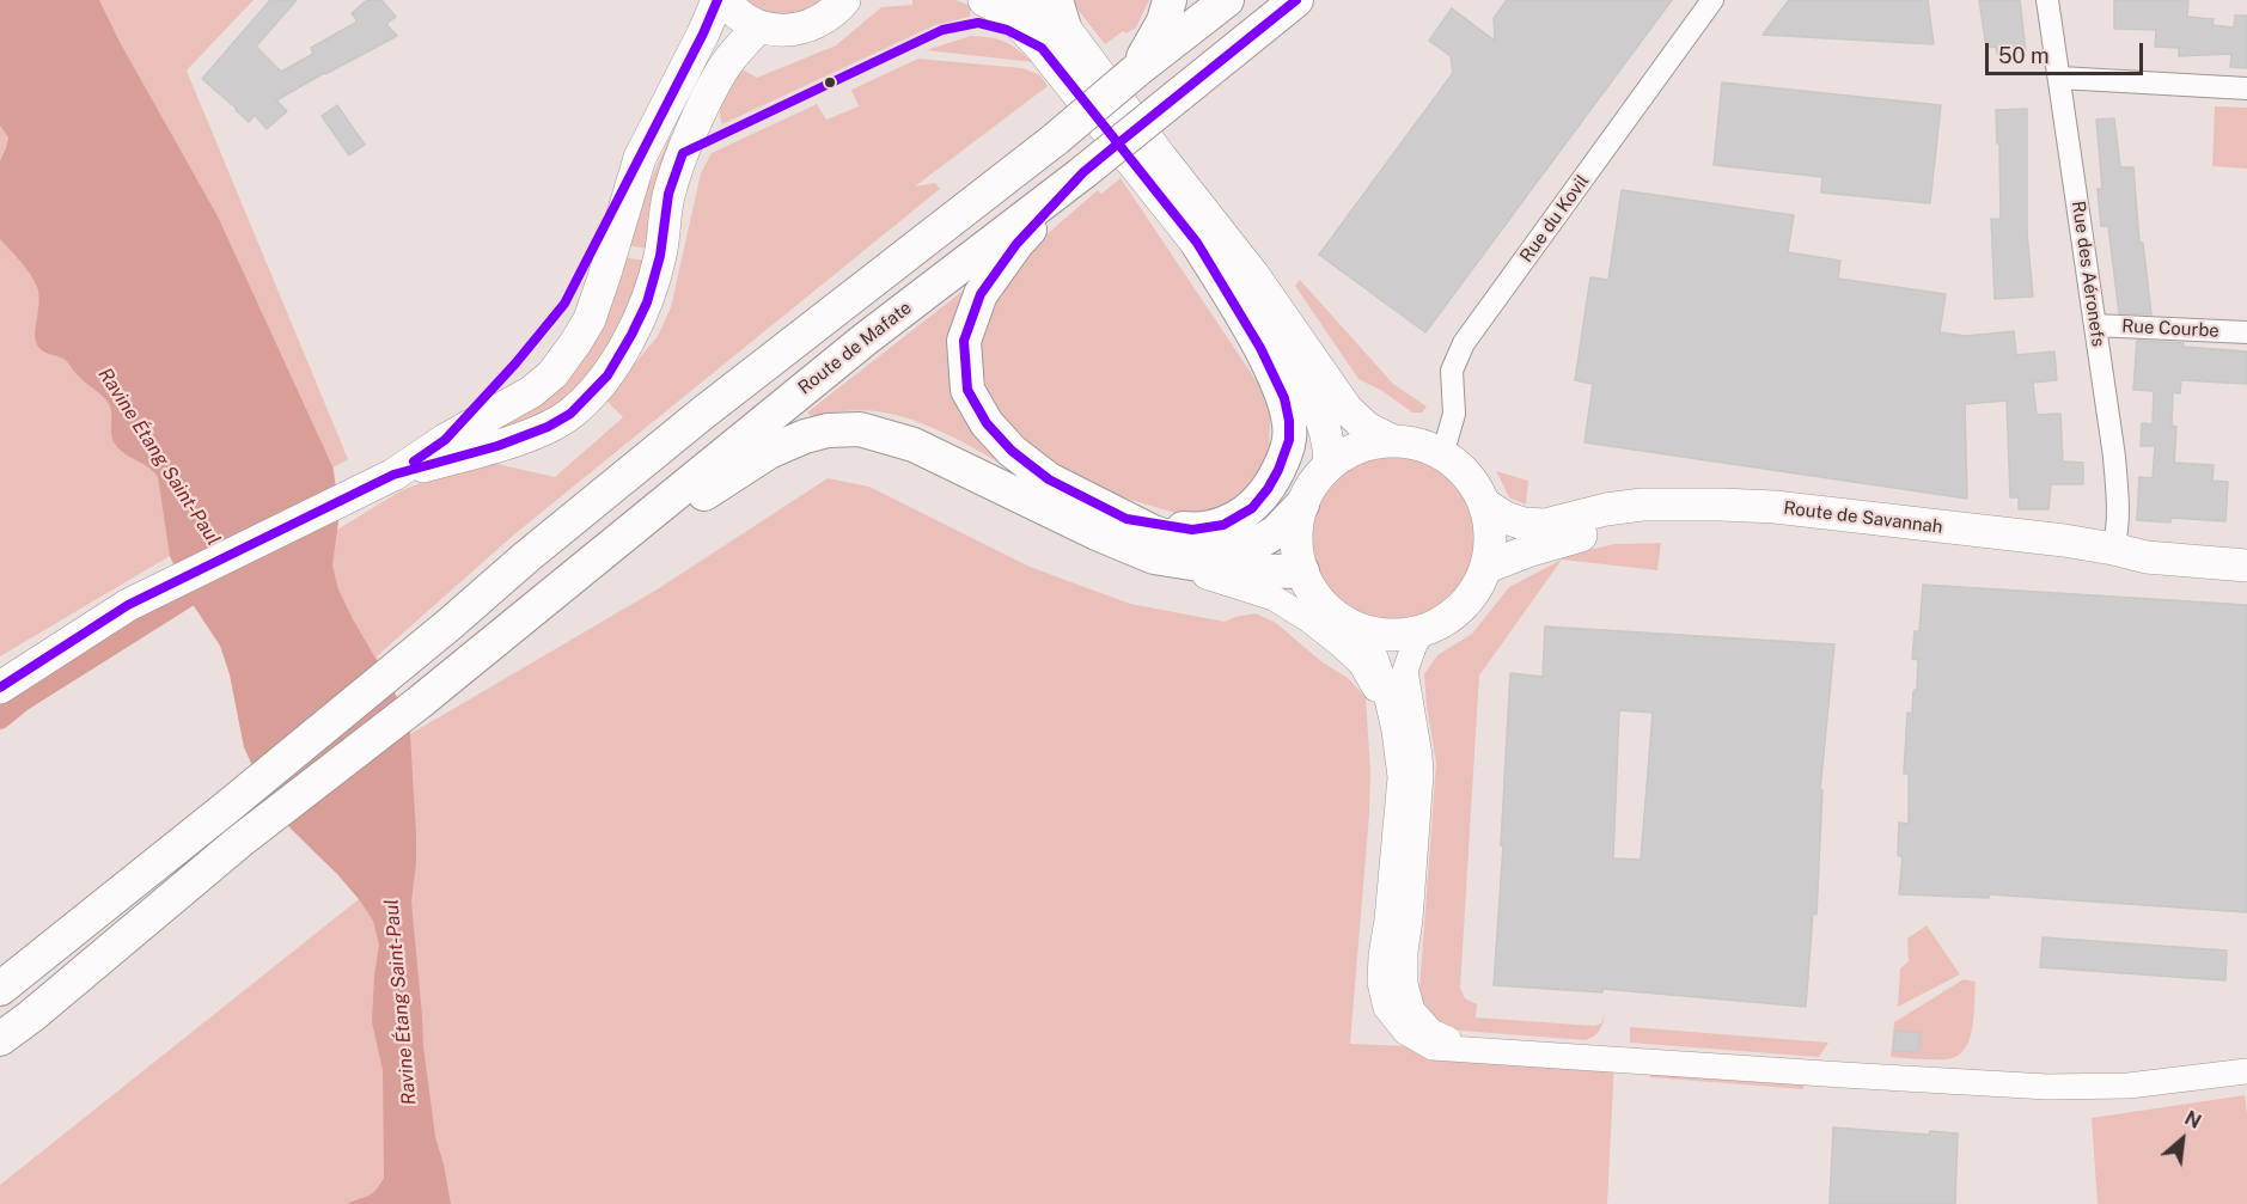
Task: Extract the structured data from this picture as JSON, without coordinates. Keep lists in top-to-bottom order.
{
  "streets": {
    "highway": ["Route de Mafate"],
    "main road": ["Route de Savannah"],
    "street": ["Rue du Kovil", "Rue des Aéronefs", "Rue Courbe"]
  },
  "crossings": [
    ["Rue du Kovil", "Route de Savannah"],
    ["Rue des Aéronefs", "Rue Courbe"],
    ["Rue des Aéronefs", "Route de Savannah"]
  ],
  "water": ["Ravine Étang Saint-Paul"],
  "scale_bar": "50 m",
  "north": "top right"
}
